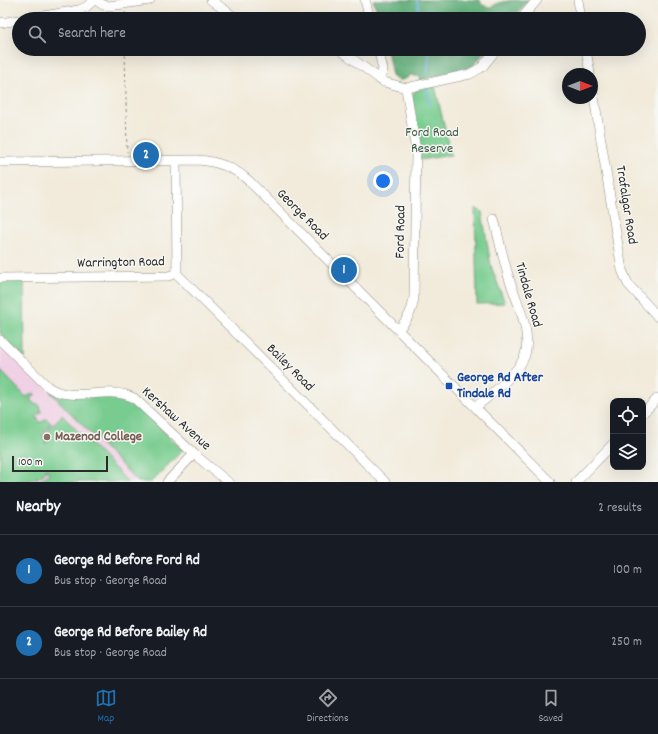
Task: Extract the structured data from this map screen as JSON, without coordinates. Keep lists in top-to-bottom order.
{
  "streets": {
    "street": [
      "Trafalgar Road",
      "George Road",
      "Ford Road",
      "Warrington Road",
      "Tindale Road",
      "Bailey Road",
      "Kershaw Avenue"
    ]
  },
  "crossings": [
    ["George Road", "Ford Road"],
    ["George Road", "Warrington Road"],
    ["George Road", "Tindale Road"],
    ["Warrington Road", "Bailey Road"]
  ],
  "parks": ["Ford Road Reserve"],
  "places": {
    "transit": ["George Rd After Tindale Rd"],
    "other": ["Mazenod College"]
  },
  "scale_bar": "100 m",
  "north": "right",
  "page": {
    "search": "Search here",
    "pins": ["2", "1"],
    "scale": "100 m",
    "heading": ["Nearby", "2 results"],
    "list": [
      {
        "mark": "1",
        "name": "George Rd Before Ford Rd",
        "note": "Bus stop · George Road",
        "value": "100 m"
      },
      {
        "mark": "2",
        "name": "George Rd Before Bailey Rd",
        "note": "Bus stop · George Road",
        "value": "250 m"
      }
    ],
    "nav": ["Map", "Directions", "Saved"]
  }
}
